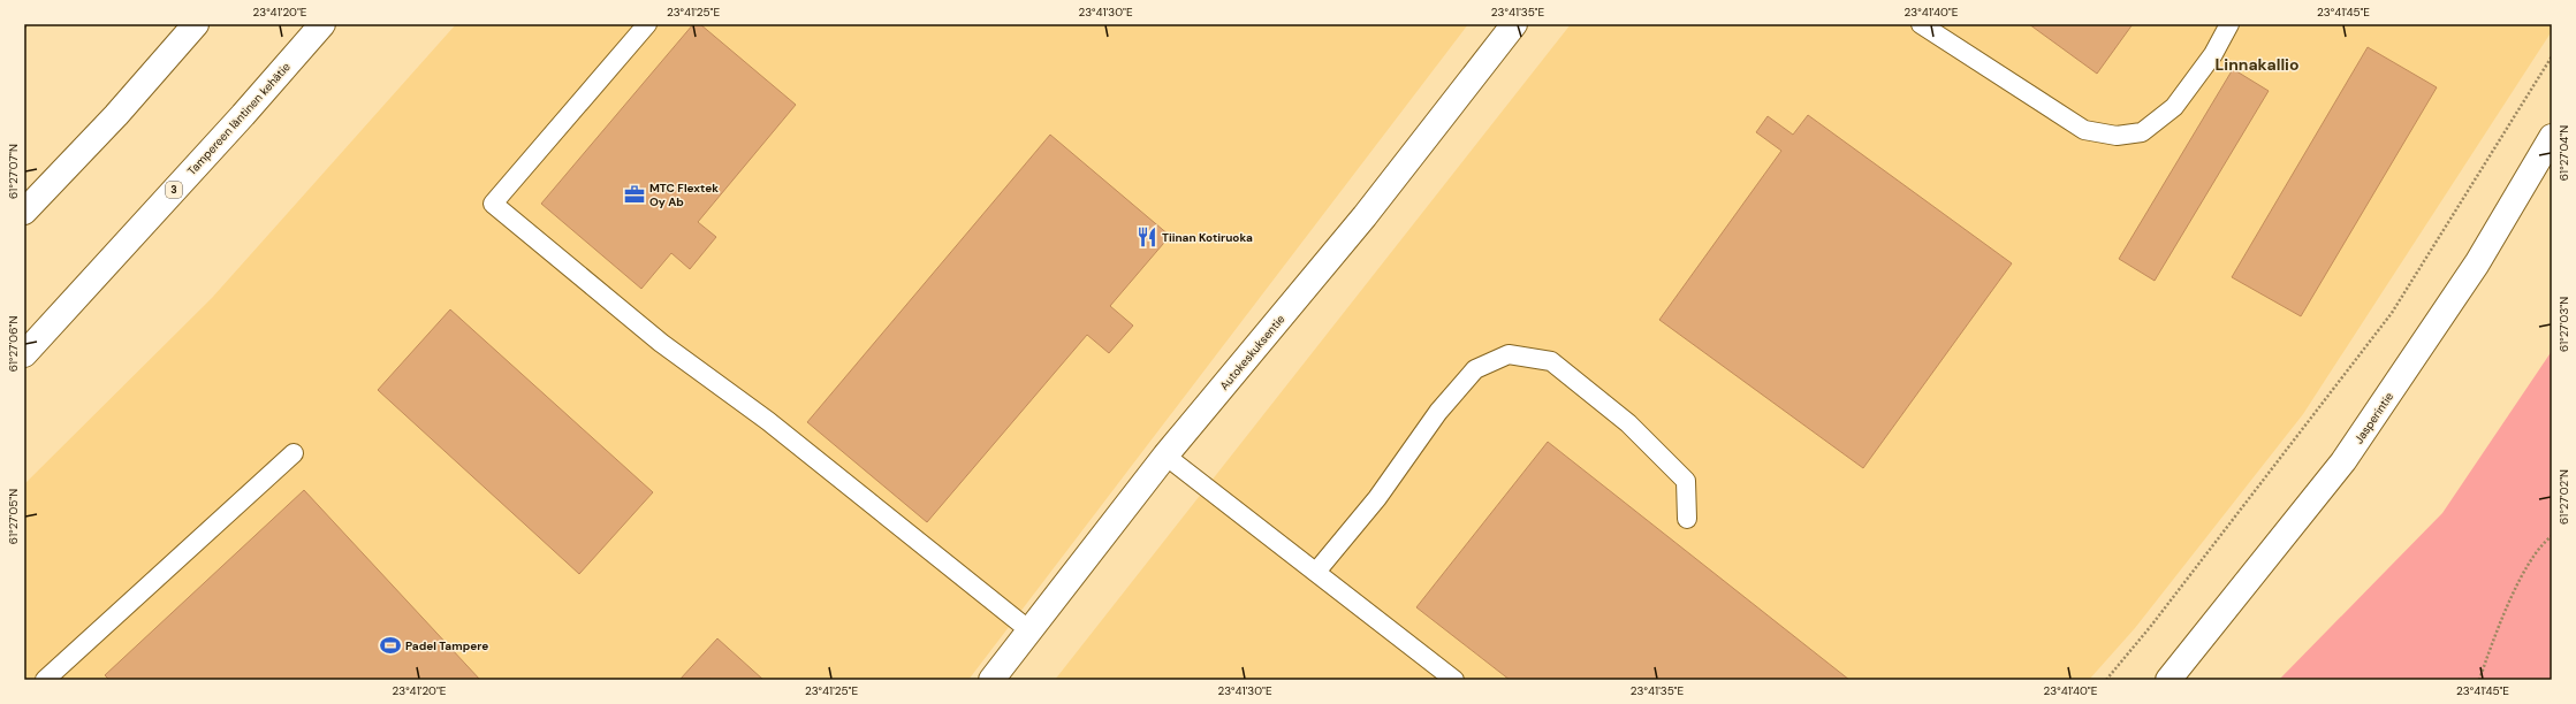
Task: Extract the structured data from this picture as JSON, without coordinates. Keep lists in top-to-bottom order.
{
  "streets": {
    "main road": [
      "Tampereen läntinen kehätie",
      "3",
      "Autokeskuksentie",
      "Jasperintie"
    ]
  },
  "districts": ["Linnakallio"],
  "places": {
    "office": ["MTC Flextek Oy Ab"],
    "restaurant": ["Tiinan Kotiruoka"],
    "sports": ["Padel Tampere"]
  },
  "coordinates": [
    "23°41'20\"E",
    "23°41'25\"E",
    "23°41'30\"E",
    "23°41'35\"E",
    "23°41'40\"E",
    "23°41'45\"E",
    "61°27'04\"N",
    "61°27'07\"N",
    "61°27'03\"N",
    "61°27'06\"N",
    "61°27'02\"N",
    "61°27'05\"N"
  ]
}
